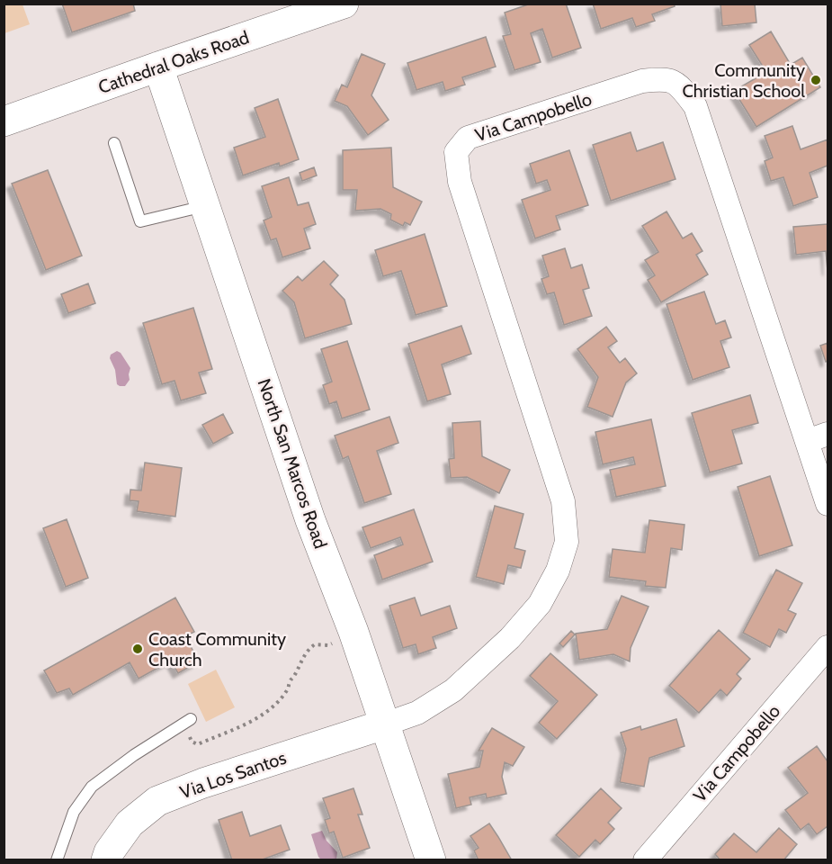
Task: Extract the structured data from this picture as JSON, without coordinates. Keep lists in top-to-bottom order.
{
  "streets": {
    "street": [
      "Cathedral Oaks Road",
      "Via Campobello",
      "North San Marcos Road",
      "Via Los Santos"
    ]
  },
  "crossings": [
    ["Cathedral Oaks Road", "North San Marcos Road"],
    ["Via Campobello", "North San Marcos Road"],
    ["Via Campobello", "Via Los Santos"],
    ["North San Marcos Road", "Via Los Santos"]
  ],
  "places": ["Community Christian School", "Coast Community Church"]
}
